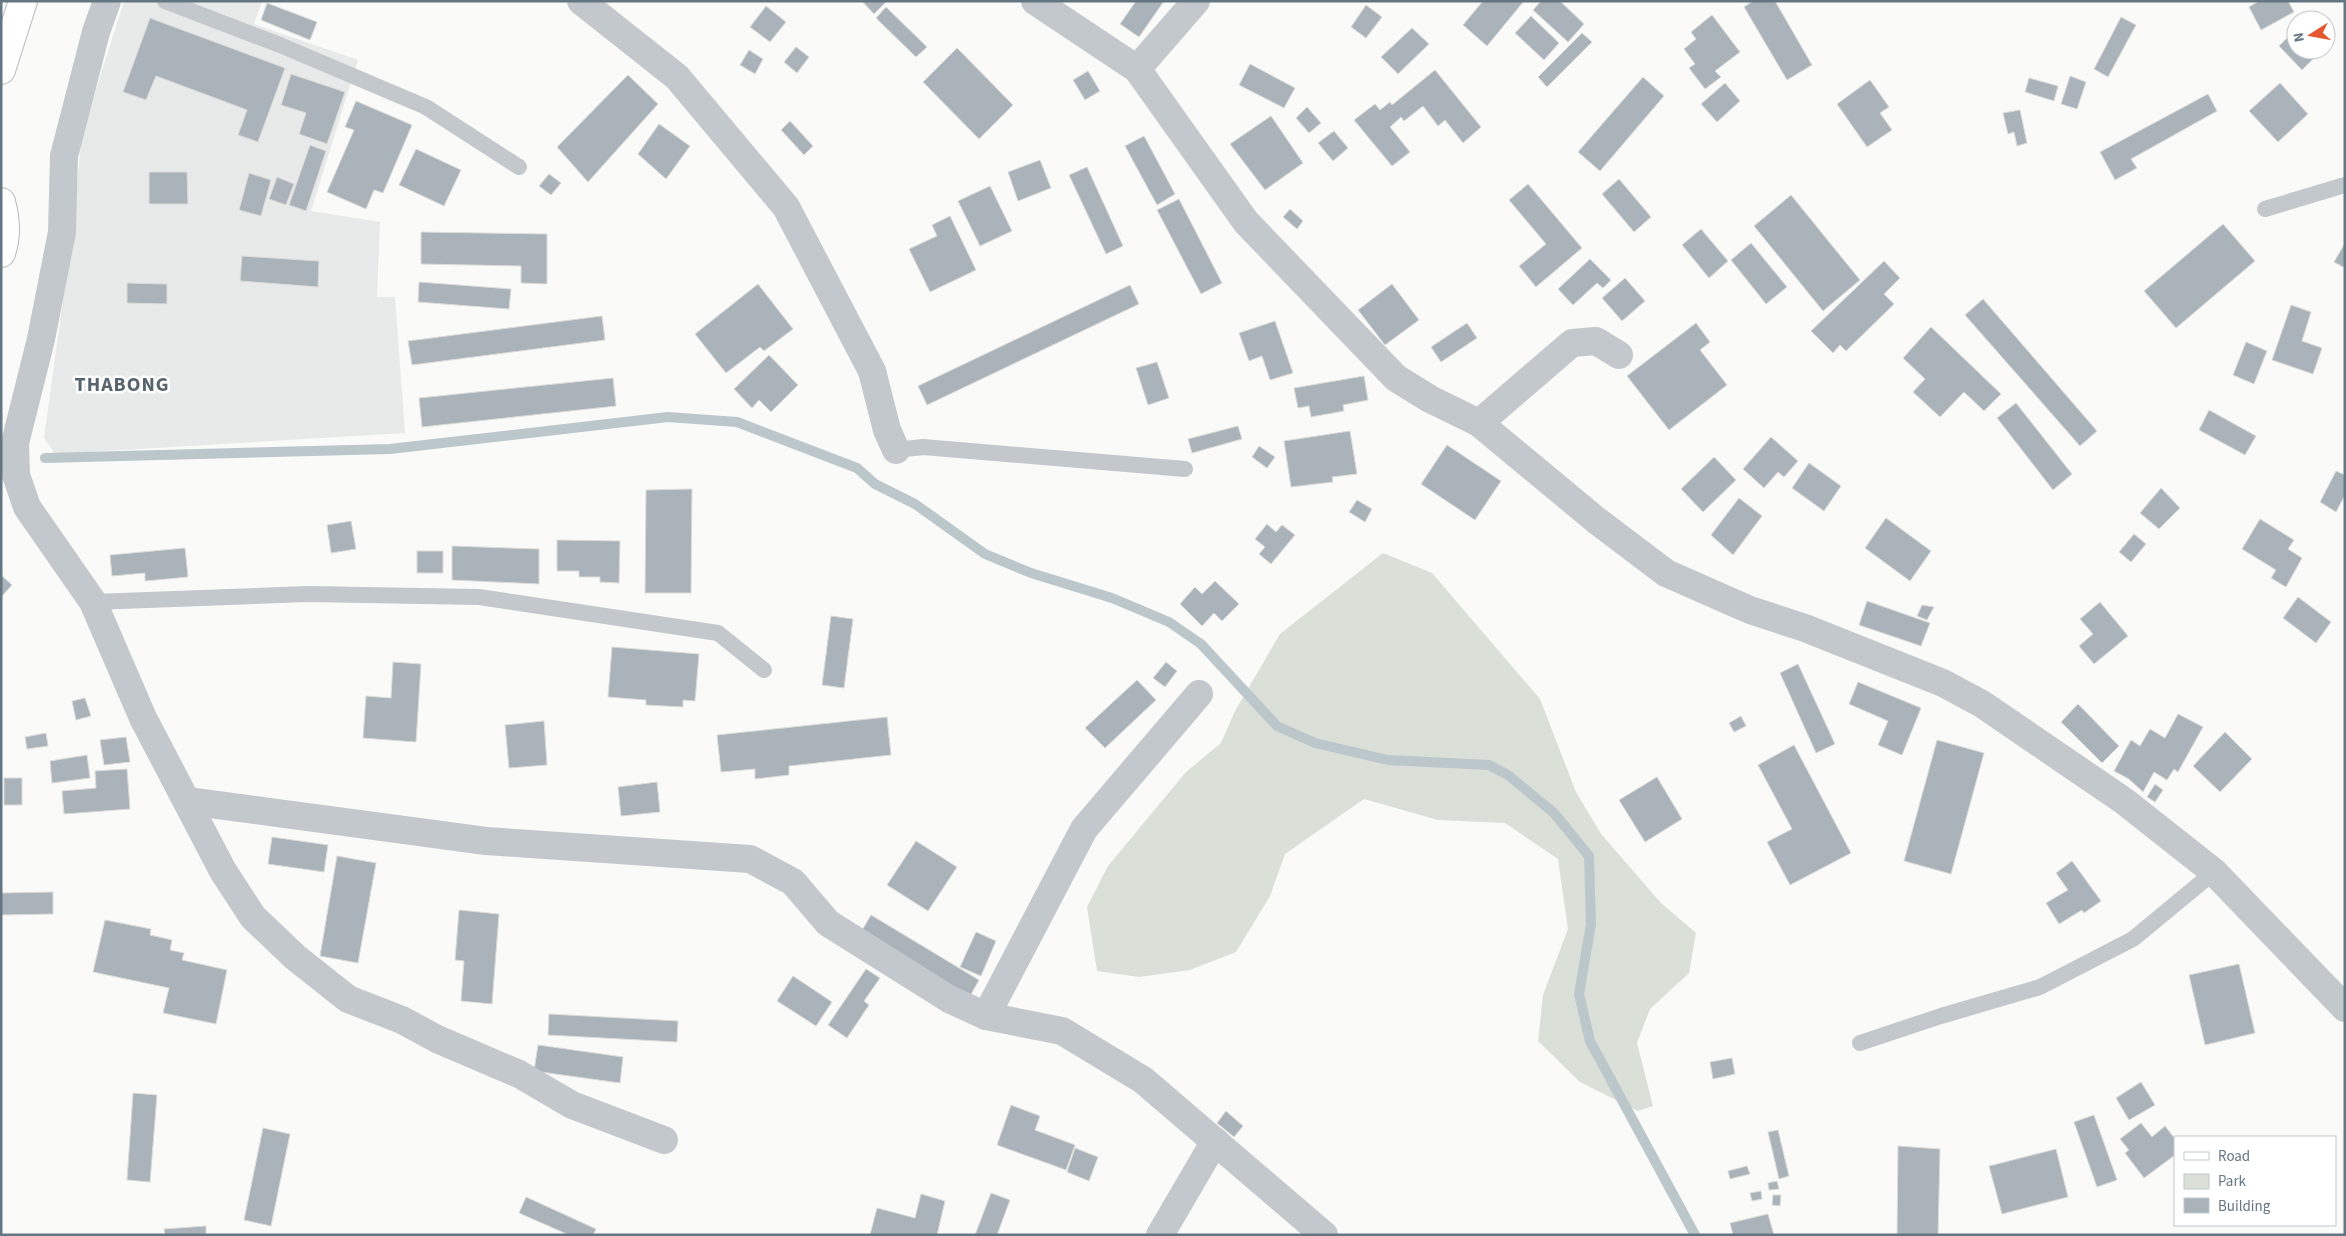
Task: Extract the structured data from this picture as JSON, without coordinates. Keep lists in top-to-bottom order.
{
  "districts": ["THABONG"],
  "legend": ["Road", "Park", "Building"],
  "north": "left"
}
